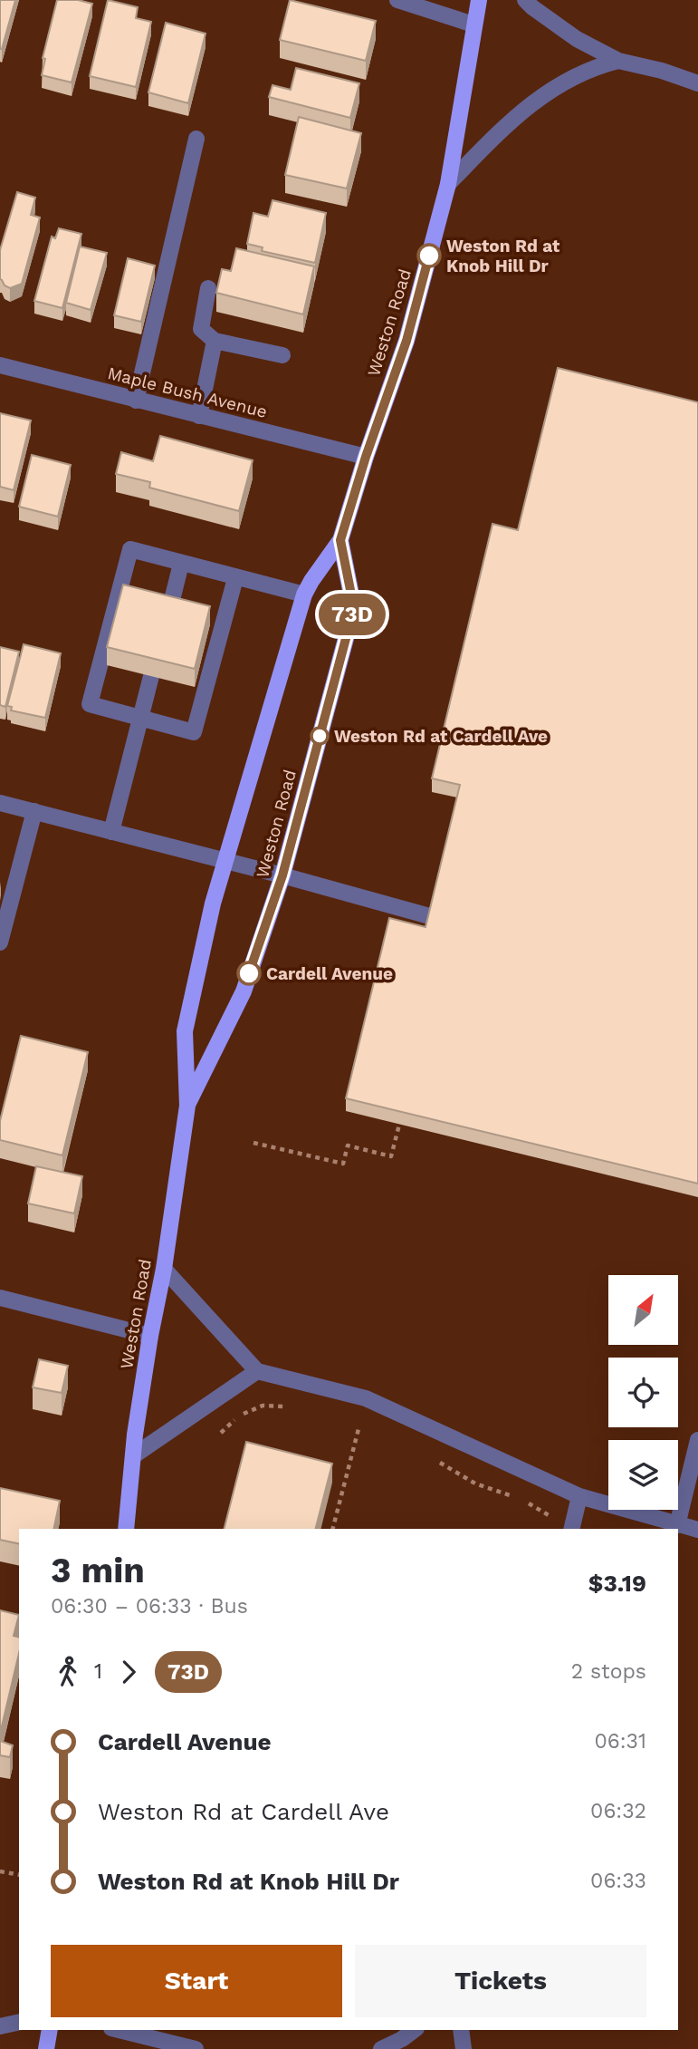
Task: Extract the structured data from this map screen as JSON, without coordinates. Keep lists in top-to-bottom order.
{
  "streets": {
    "main road": ["Weston Road"],
    "street": ["Maple Bush Avenue"]
  },
  "crossings": [
    ["Weston Road", "Maple Bush Avenue"]
  ],
  "places": ["Weston Rd at Knob Hill Dr", "Weston Rd at Cardell Ave", "Cardell Avenue"],
  "lines": ["bus line 73D"],
  "north": "top right",
  "page": {
    "on_map": "73D",
    "heading": ["3 min", "06:30 – 06:33 · Bus", "$3.19"],
    "legs": ["1", "73D", "2 stops"],
    "list": [
      {
        "name": "Cardell Avenue",
        "value": "06:31"
      },
      {
        "name": "Weston Rd at Cardell Ave",
        "value": "06:32"
      },
      {
        "name": "Weston Rd at Knob Hill Dr",
        "value": "06:33"
      }
    ],
    "buttons": ["Start", "Tickets"]
  }
}
